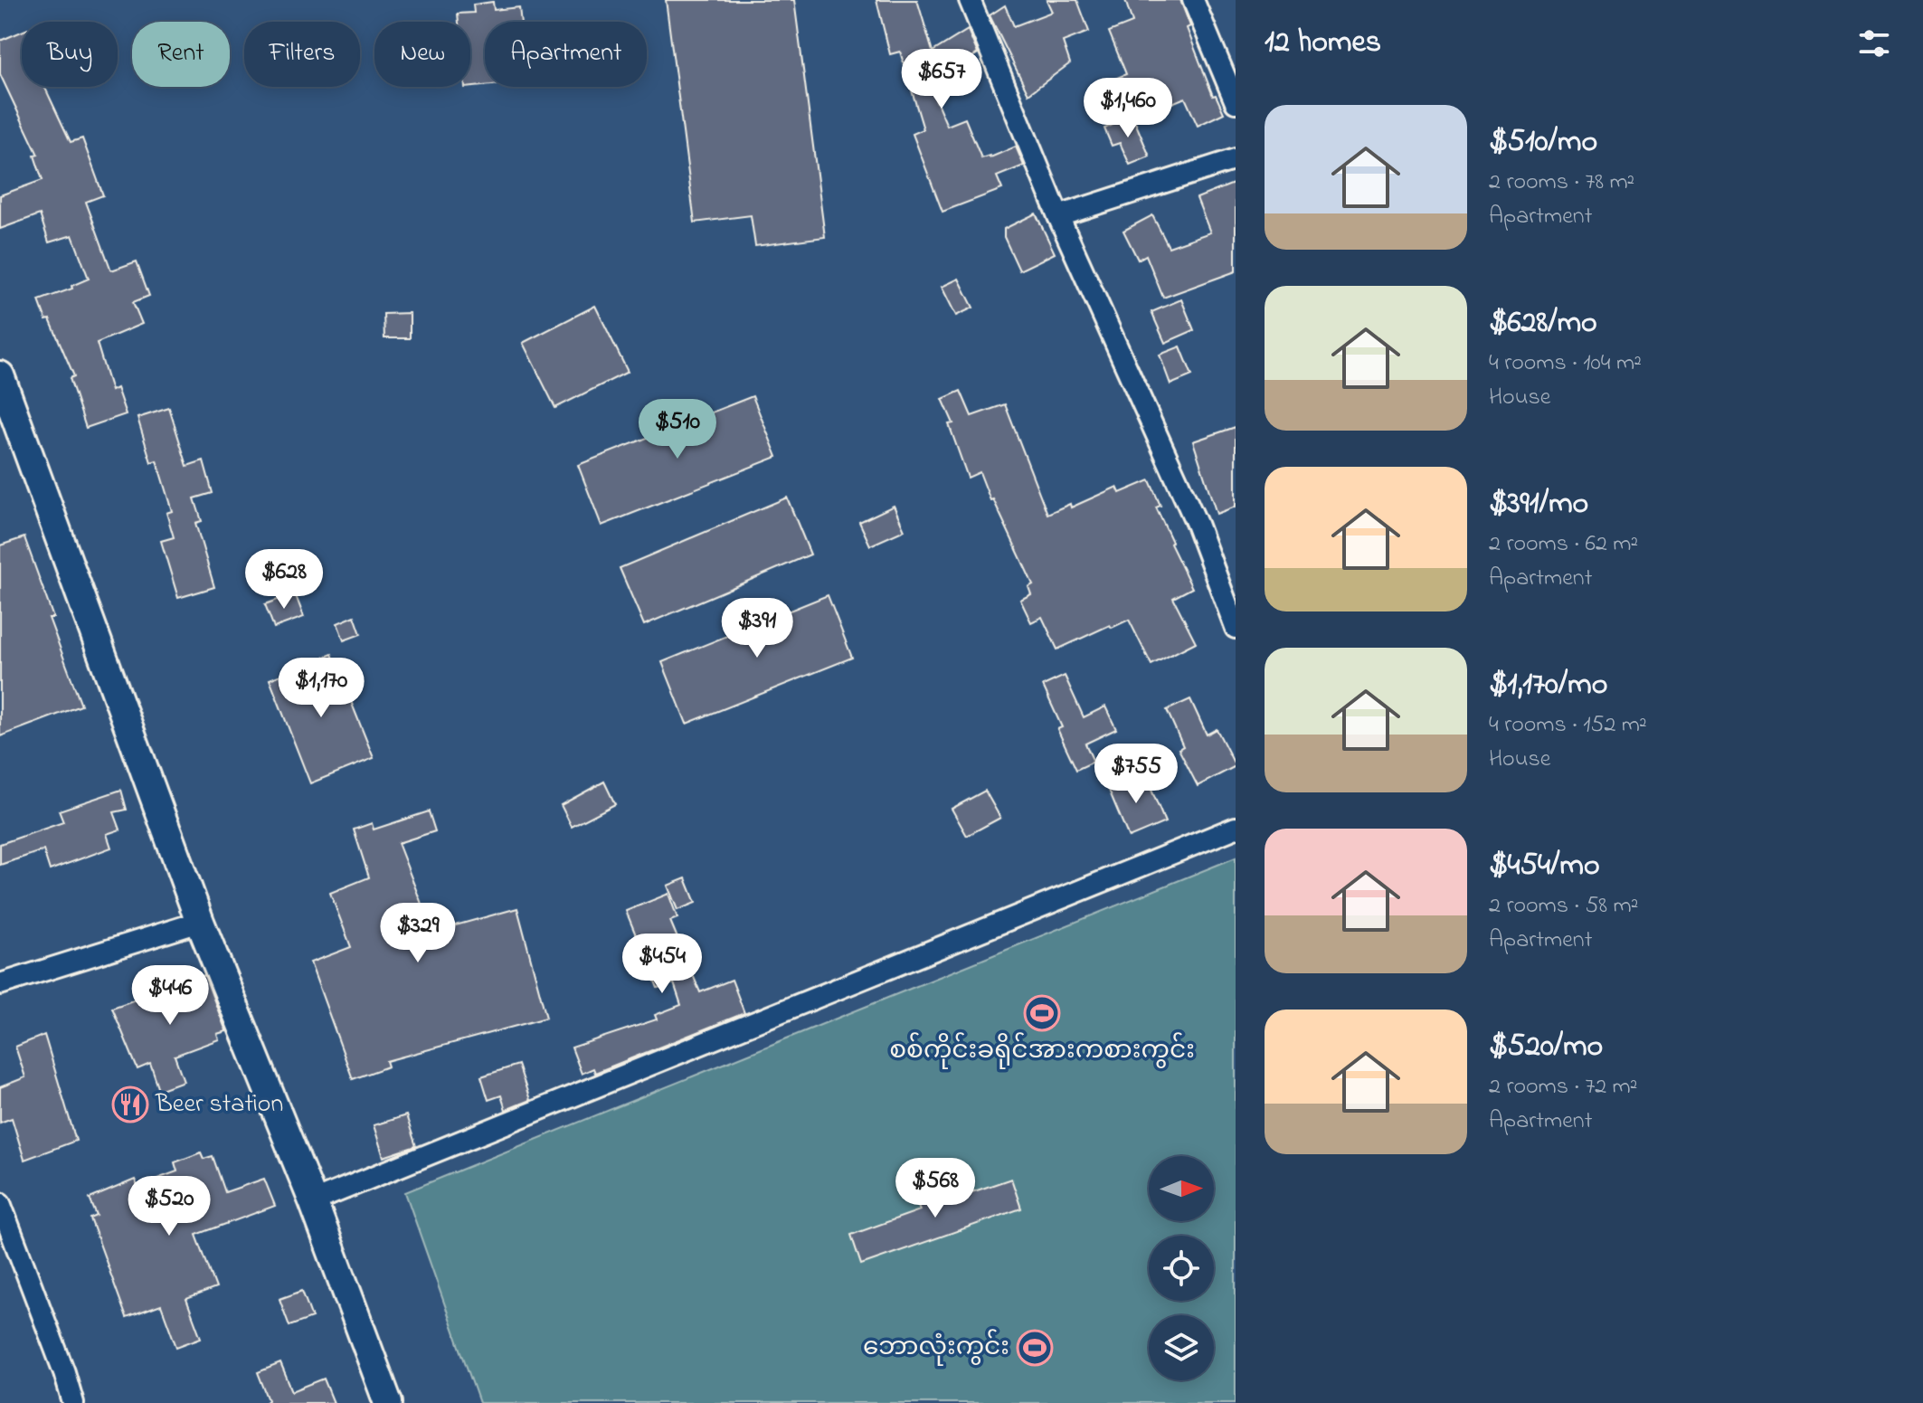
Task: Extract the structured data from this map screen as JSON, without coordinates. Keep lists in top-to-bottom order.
{
  "places": {
    "sports": ["စစ်ကိုင်းခရိုင်အားကစားကွင်း", "ဘောလုံးကွင်း"],
    "restaurant": ["Beer station"]
  },
  "north": "right",
  "page": {
    "heading": "12 homes",
    "chip": [
      "Buy",
      "Rent",
      "Filters",
      "New",
      "Apartment"
    ],
    "price": [
      "$657",
      "$1,460",
      "$510",
      "$628",
      "$391",
      "$1,170",
      "$755",
      "$329",
      "$454",
      "$446",
      "$568",
      "$520"
    ],
    "list": [
      {
        "name": "$510/mo",
        "note": "2 rooms · 78 m² · Apartment"
      },
      {
        "name": "$628/mo",
        "note": "4 rooms · 104 m² · House"
      },
      {
        "name": "$391/mo",
        "note": "2 rooms · 62 m² · Apartment"
      },
      {
        "name": "$1,170/mo",
        "note": "4 rooms · 152 m² · House"
      },
      {
        "name": "$454/mo",
        "note": "2 rooms · 58 m² · Apartment"
      },
      {
        "name": "$520/mo",
        "note": "2 rooms · 72 m² · Apartment"
      }
    ]
  }
}
